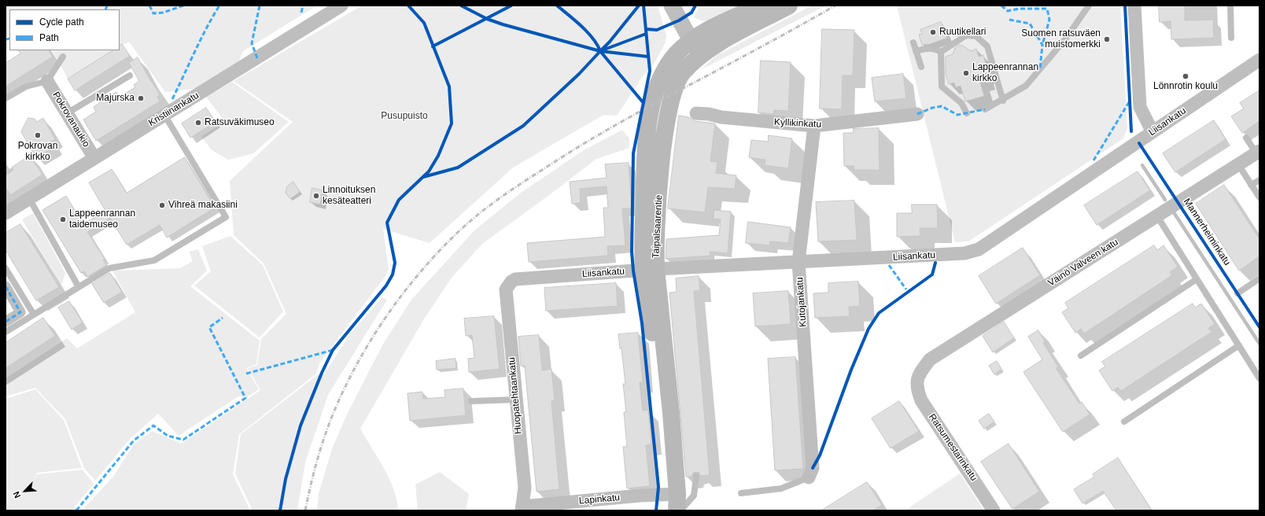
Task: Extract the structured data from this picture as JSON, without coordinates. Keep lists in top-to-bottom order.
{
  "streets": {
    "main road": ["Taipalsaarentie"],
    "street": [
      "Kristiinankatu",
      "Pokrovanaukio",
      "Liisankatu",
      "Kyllikinkatu",
      "Väinö Valveen katu",
      "Kutojankatu",
      "Huopatehtaankatu",
      "Ratsumestarinkatu",
      "Lapinkatu"
    ],
    "cycle path": ["Mannerheiminkatu"]
  },
  "crossings": [
    ["Kristiinankatu", "Pokrovanaukio"],
    ["Liisankatu", "Taipalsaarentie"],
    ["Liisankatu", "Kutojankatu"],
    ["Liisankatu", "Huopatehtaankatu"],
    ["Kyllikinkatu", "Kutojankatu"],
    ["Taipalsaarentie", "Lapinkatu"],
    ["Väinö Valveen katu", "Ratsumestarinkatu"],
    ["Huopatehtaankatu", "Lapinkatu"]
  ],
  "parks": ["Pusupuisto"],
  "places": [
    "Ruutikellari",
    "Suomen ratsuväen muistomerkki",
    "Lappeenrannan kirkko",
    "Lönnrotin koulu",
    "Majurska",
    "Ratsuväkimuseo",
    "Pokrovan kirkko",
    "Linnoituksen kesäteatteri",
    "Vihreä makasiini",
    "Lappeenrannan taidemuseo"
  ],
  "legend": ["Cycle path", "Path"],
  "north": "bottom left"
}
